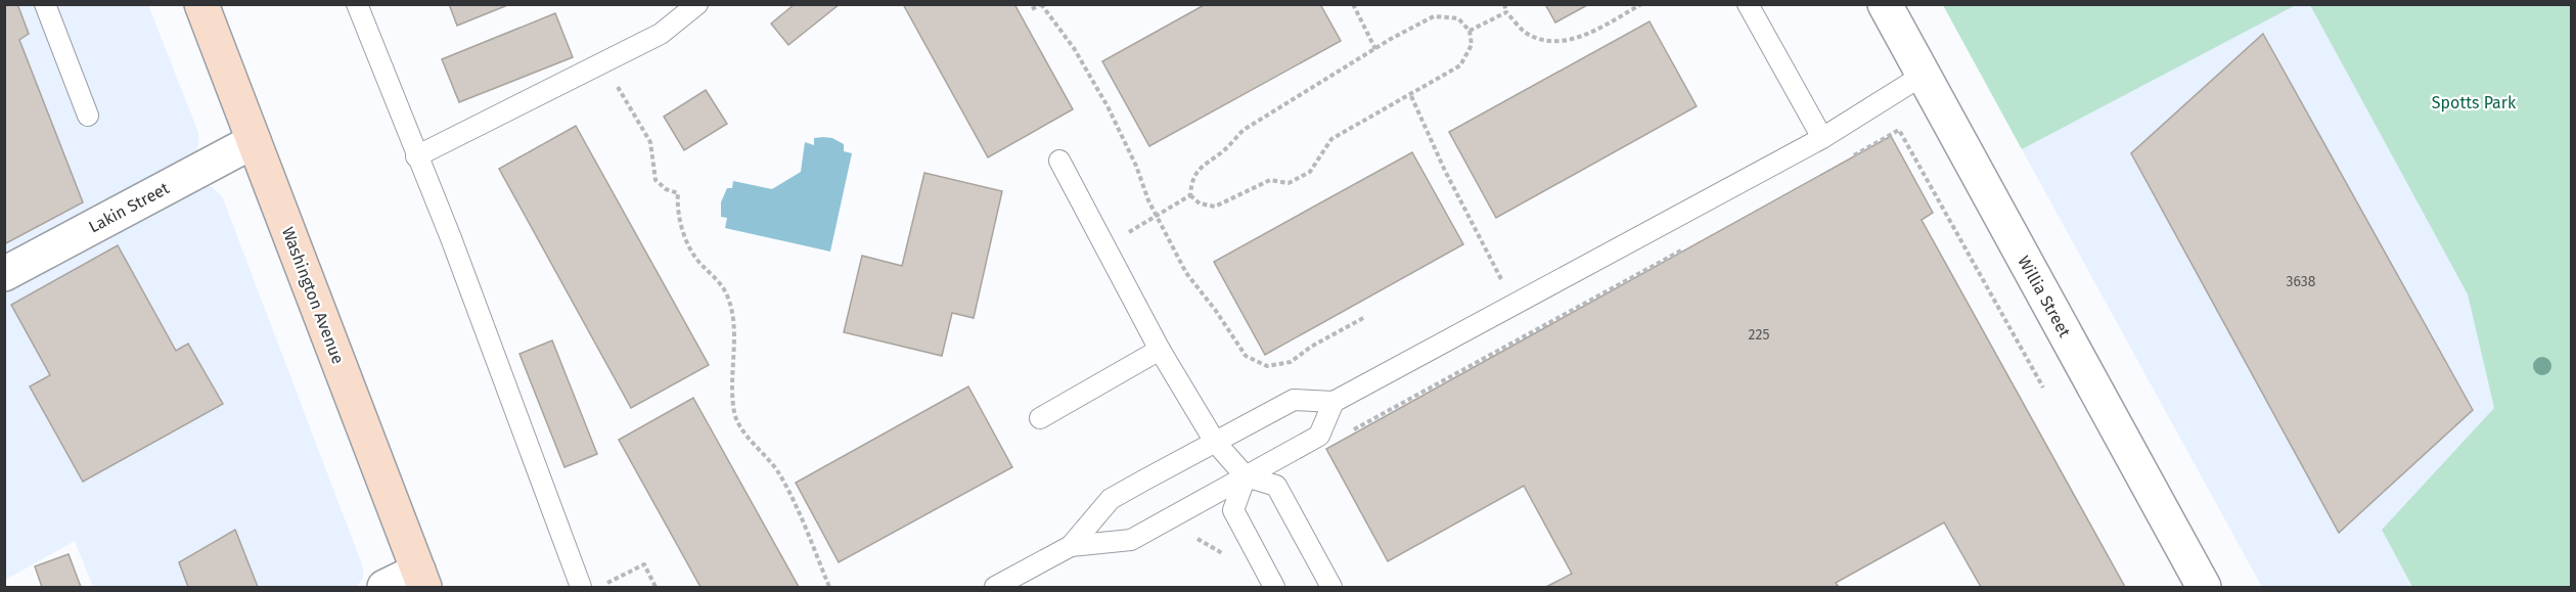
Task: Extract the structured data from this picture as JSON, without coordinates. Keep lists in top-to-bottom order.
{
  "streets": {
    "main road": ["Washington Avenue"],
    "street": ["Lakin Street", "Willia Street"]
  },
  "crossings": [
    ["Lakin Street", "Washington Avenue"]
  ],
  "parks": ["Spotts Park"],
  "house_numbers": ["3638", "225"]
}
